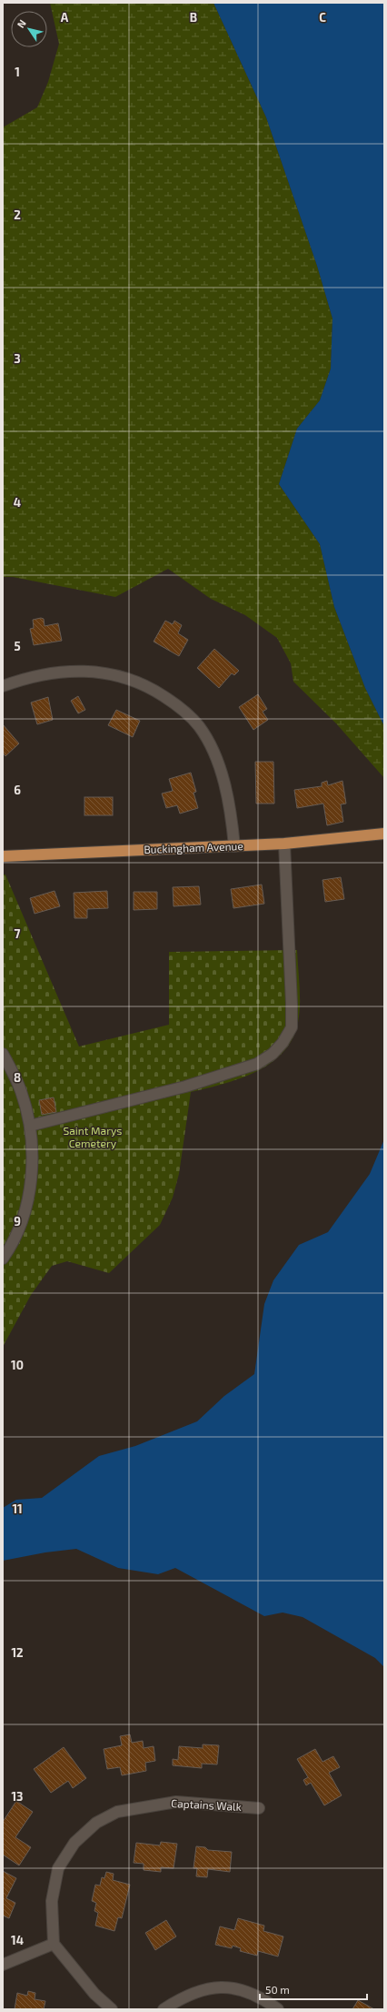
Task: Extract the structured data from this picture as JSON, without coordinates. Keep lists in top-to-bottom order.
{
  "streets": {
    "main road": ["Buckingham Avenue"],
    "street": ["Captains Walk"]
  },
  "parks": ["Saint Marys Cemetery"],
  "scale_bar": "50 m",
  "north": "top left",
  "grid": {
    "columns": ["A", "B", "C"],
    "rows": [
      "1",
      "2",
      "3",
      "4",
      "5",
      "6",
      "7",
      "8",
      "9",
      "10",
      "11",
      "12",
      "13",
      "14"
    ]
  }
}
